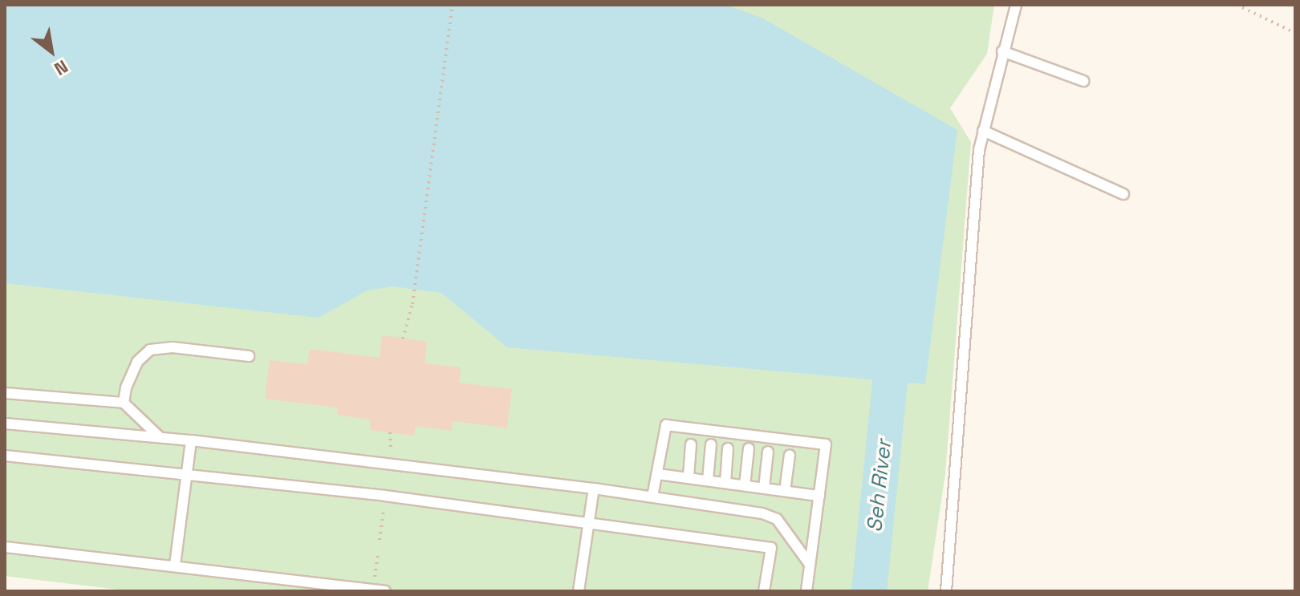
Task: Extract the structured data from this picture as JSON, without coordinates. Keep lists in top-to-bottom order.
{
  "water": ["Seh River"],
  "north": "bottom right"
}
